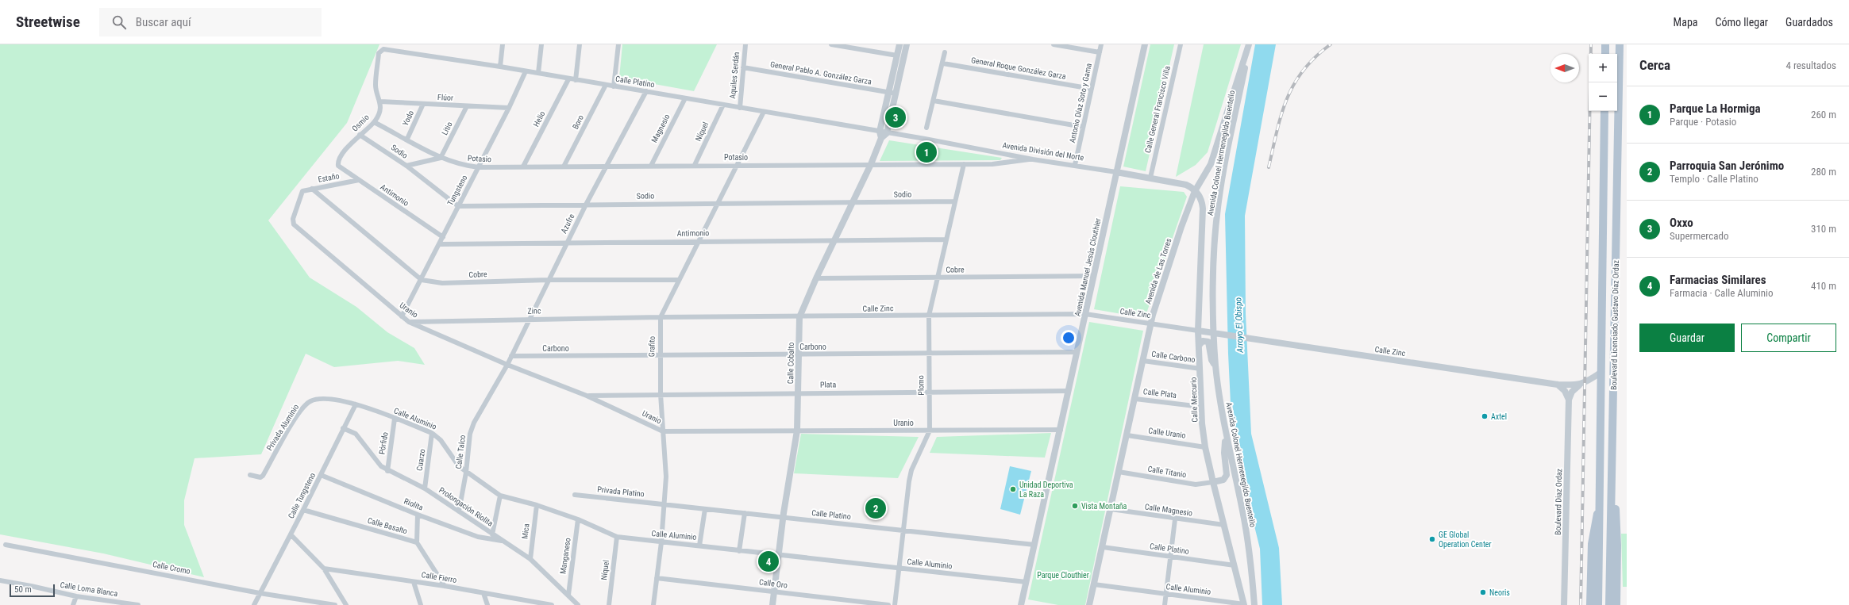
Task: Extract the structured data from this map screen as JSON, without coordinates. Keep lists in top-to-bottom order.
{
  "streets": {
    "main road": ["Boulevard Licenciado Gustavo Díaz Ordaz"],
    "street": [
      "General Roque González Garza",
      "General Pablo A. González Garza",
      "Aquiles Serdán",
      "Calle Platino",
      "Flúor",
      "Antonio Díaz Soto y Gama",
      "Calle General Francisco Villa",
      "Yodo",
      "Helio",
      "Boro",
      "Osmio",
      "Litio",
      "Magnesio",
      "Níquel",
      "Sodio",
      "Avenida División del Norte",
      "Avenida Colonel Hermenegildo Buentello",
      "Potasio",
      "Estaño",
      "Tungsteno",
      "Antimonio",
      "Azufre",
      "Avenida Manuel Jesús Clouthier",
      "Cobre",
      "Avenida de Las Torres",
      "Calle Zinc",
      "Uranio",
      "Zinc",
      "Grafito",
      "Carbono",
      "Calle Carbono",
      "Calle Cobalto",
      "Plata",
      "Plomo",
      "Calle Plata",
      "Calle Mercurio",
      "Calle Aluminio",
      "Privada Aluminio",
      "Calle Uranio",
      "Pórfido",
      "Calle Talco",
      "Cuarzo",
      "Calle Titanio",
      "Privada Platino",
      "Calle Tungsteno",
      "Boulevard Diaz Ordaz",
      "Riolita",
      "Prolongación Riolita",
      "Calle Magnesio",
      "Calle Basalto",
      "Mica",
      "Manganeso",
      "Calle Cromo",
      "Calle Fierro",
      "Calle Oro",
      "Calle Loma Blanca"
    ]
  },
  "crossings": [
    ["General Roque González Garza", "Antonio Díaz Soto y Gama"],
    ["General Pablo A. González Garza", "Aquiles Serdán"],
    ["Aquiles Serdán", "Calle Platino"],
    ["Calle Platino", "Helio"],
    ["Calle Platino", "Boro"],
    ["Calle Platino", "Osmio"],
    ["Calle Platino", "Magnesio"],
    ["Calle Platino", "Níquel"],
    ["Calle Platino", "Tungsteno"],
    ["Calle Platino", "Azufre"],
    ["Calle Platino", "Avenida Manuel Jesús Clouthier"],
    ["Calle Platino", "Avenida de Las Torres"],
    ["Calle Platino", "Grafito"],
    ["Calle Platino", "Calle Cobalto"],
    ["Calle Platino", "Plomo"],
    ["Calle Platino", "Calle Mercurio"],
    ["Calle Platino", "Privada Platino"],
    ["Flúor", "Yodo"],
    ["Flúor", "Osmio"],
    ["Flúor", "Litio"],
    ["Flúor", "Tungsteno"],
    ["Antonio Díaz Soto y Gama", "Avenida División del Norte"],
    ["Calle General Francisco Villa", "Avenida División del Norte"],
    ["Yodo", "Potasio"],
    ["Helio", "Potasio"],
    ["Boro", "Potasio"],
    ["Osmio", "Sodio"],
    ["Osmio", "Potasio"],
    ["Osmio", "Antimonio"],
    ["Litio", "Potasio"],
    ["Magnesio", "Potasio"],
    ["Níquel", "Potasio"],
    ["Níquel", "Calle Aluminio"],
    ["Sodio", "Tungsteno"],
    ["Sodio", "Azufre"],
    ["Sodio", "Grafito"],
    ["Sodio", "Calle Cobalto"],
    ["Sodio", "Plomo"],
    ["Avenida División del Norte", "Potasio"],
    ["Avenida División del Norte", "Avenida Manuel Jesús Clouthier"],
    ["Avenida División del Norte", "Avenida de Las Torres"],
    ["Avenida División del Norte", "Calle Mercurio"],
    ["Avenida Colonel Hermenegildo Buentello", "Avenida de Las Torres"],
    ["Avenida Colonel Hermenegildo Buentello", "Calle Zinc"],
    ["Potasio", "Tungsteno"],
    ["Potasio", "Azufre"],
    ["Potasio", "Grafito"],
    ["Potasio", "Calle Cobalto"],
    ["Potasio", "Plomo"],
    ["Estaño", "Antimonio"],
    ["Estaño", "Uranio"],
    ["Tungsteno", "Antimonio"],
    ["Tungsteno", "Cobre"],
    ["Tungsteno", "Uranio"],
    ["Antimonio", "Azufre"],
    ["Antimonio", "Grafito"],
    ["Antimonio", "Calle Cobalto"],
    ["Antimonio", "Plomo"],
    ["Azufre", "Cobre"],
    ["Azufre", "Uranio"],
    ["Azufre", "Zinc"],
    ["Azufre", "Carbono"],
    ["Azufre", "Calle Talco"],
    ["Avenida Manuel Jesús Clouthier", "Cobre"],
    ["Avenida Manuel Jesús Clouthier", "Calle Zinc"],
    ["Avenida Manuel Jesús Clouthier", "Uranio"],
    ["Avenida Manuel Jesús Clouthier", "Carbono"],
    ["Avenida Manuel Jesús Clouthier", "Plata"],
    ["Avenida Manuel Jesús Clouthier", "Calle Aluminio"],
    ["Cobre", "Grafito"],
    ["Cobre", "Calle Cobalto"],
    ["Cobre", "Plomo"],
    ["Avenida de Las Torres", "Calle Zinc"],
    ["Avenida de Las Torres", "Calle Carbono"],
    ["Avenida de Las Torres", "Calle Plata"],
    ["Avenida de Las Torres", "Calle Mercurio"],
    ["Avenida de Las Torres", "Calle Aluminio"],
    ["Avenida de Las Torres", "Calle Uranio"],
    ["Avenida de Las Torres", "Calle Titanio"],
    ["Avenida de Las Torres", "Calle Magnesio"],
    ["Calle Zinc", "Zinc"],
    ["Calle Zinc", "Grafito"],
    ["Calle Zinc", "Calle Cobalto"],
    ["Calle Zinc", "Plomo"],
    ["Calle Zinc", "Calle Mercurio"],
    ["Uranio", "Zinc"],
    ["Uranio", "Grafito"],
    ["Uranio", "Calle Cobalto"],
    ["Uranio", "Plata"],
    ["Uranio", "Plomo"],
    ["Uranio", "Calle Talco"],
    ["Zinc", "Grafito"],
    ["Grafito", "Carbono"],
    ["Grafito", "Plata"],
    ["Grafito", "Calle Aluminio"],
    ["Grafito", "Privada Platino"],
    ["Grafito", "Calle Oro"],
    ["Carbono", "Calle Cobalto"],
    ["Carbono", "Plomo"],
    ["Calle Carbono", "Calle Mercurio"],
    ["Calle Cobalto", "Plata"],
    ["Calle Cobalto", "Calle Aluminio"],
    ["Calle Cobalto", "Calle Oro"],
    ["Plata", "Plomo"],
    ["Plomo", "Calle Aluminio"],
    ["Calle Plata", "Calle Mercurio"],
    ["Calle Mercurio", "Calle Aluminio"],
    ["Calle Mercurio", "Calle Uranio"],
    ["Calle Mercurio", "Calle Titanio"],
    ["Calle Mercurio", "Calle Magnesio"],
    ["Calle Aluminio", "Privada Aluminio"],
    ["Calle Aluminio", "Pórfido"],
    ["Calle Aluminio", "Calle Talco"],
    ["Calle Aluminio", "Cuarzo"],
    ["Calle Aluminio", "Calle Tungsteno"],
    ["Calle Aluminio", "Mica"],
    ["Calle Aluminio", "Manganeso"],
    ["Privada Aluminio", "Calle Tungsteno"],
    ["Pórfido", "Prolongación Riolita"],
    ["Calle Talco", "Prolongación Riolita"],
    ["Cuarzo", "Prolongación Riolita"],
    ["Calle Tungsteno", "Riolita"],
    ["Calle Tungsteno", "Prolongación Riolita"],
    ["Calle Tungsteno", "Calle Basalto"],
    ["Calle Tungsteno", "Calle Cromo"],
    ["Riolita", "Prolongación Riolita"],
    ["Prolongación Riolita", "Mica"],
    ["Prolongación Riolita", "Manganeso"]
  ],
  "water": ["Arroyo El Obispo"],
  "parks": ["Parque Clouthier"],
  "places": [
    "Axtel",
    "Unidad Deportiva La Raza",
    "Vista Montaña",
    "GE Global Operation Center",
    "Neoris"
  ],
  "scale_bar": "50 m",
  "north": "left",
  "page": {
    "header": "Streetwise",
    "search": "Buscar aquí",
    "nav": ["Mapa", "Cómo llegar", "Guardados"],
    "heading": ["Cerca", "4 resultados"],
    "map_buttons": ["+", "−"],
    "list": [
      {
        "mark": "1",
        "name": "Parque La Hormiga",
        "note": "Parque · Potasio",
        "value": "260 m"
      },
      {
        "mark": "2",
        "name": "Parroquia San Jerónimo",
        "note": "Templo · Calle Platino",
        "value": "280 m"
      },
      {
        "mark": "3",
        "name": "Oxxo",
        "note": "Supermercado",
        "value": "310 m"
      },
      {
        "mark": "4",
        "name": "Farmacias Similares",
        "note": "Farmacia · Calle Aluminio",
        "value": "410 m"
      }
    ],
    "pins": [
      "3",
      "1",
      "2",
      "4"
    ],
    "buttons": ["Guardar", "Compartir"],
    "scale": "50 m"
  }
}
